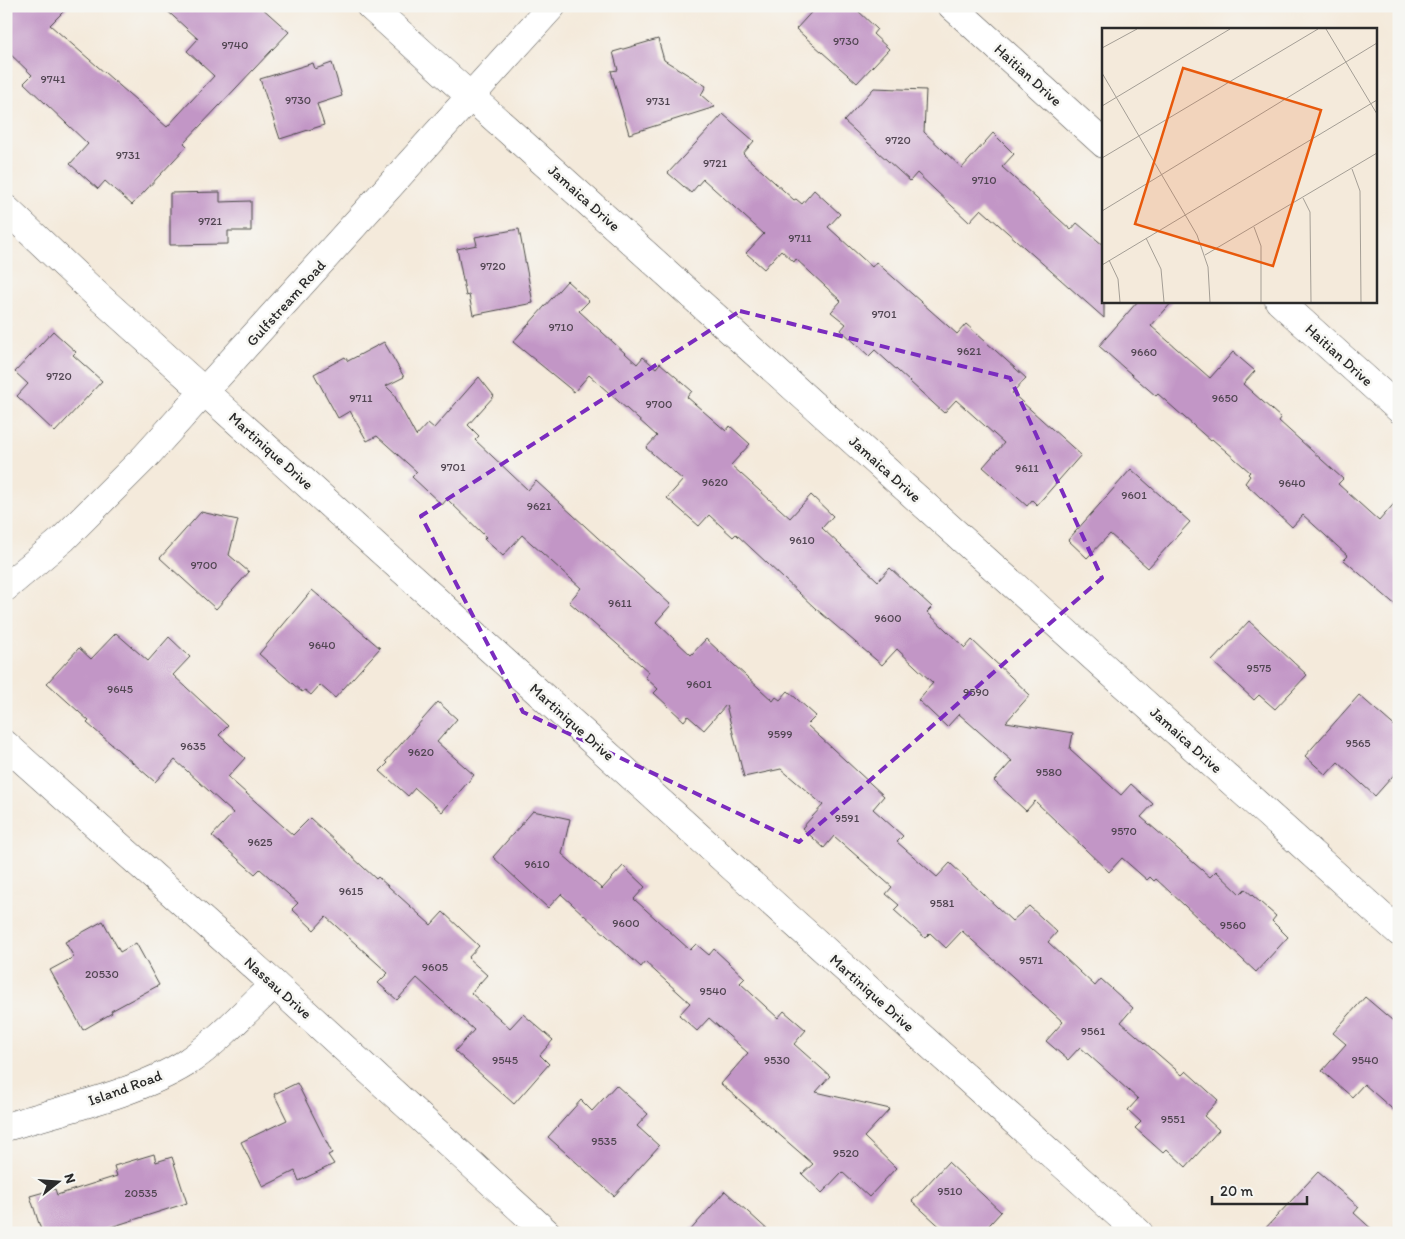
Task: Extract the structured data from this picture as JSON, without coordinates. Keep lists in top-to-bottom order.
{
  "streets": {
    "street": [
      "Haitian Drive",
      "Jamaica Drive",
      "Gulfstream Road",
      "Martinique Drive",
      "Nassau Drive",
      "Island Road"
    ]
  },
  "crossings": [
    ["Jamaica Drive", "Gulfstream Road"],
    ["Gulfstream Road", "Martinique Drive"],
    ["Nassau Drive", "Island Road"]
  ],
  "house_numbers": [
    "9730",
    "9740",
    "9741",
    "9730",
    "9731",
    "9720",
    "9731",
    "9721",
    "9710",
    "9721",
    "9711",
    "9720",
    "9701",
    "9710",
    "9621",
    "9660",
    "9720",
    "9711",
    "9650",
    "9700",
    "9701",
    "9611",
    "9620",
    "9640",
    "9601",
    "9621",
    "9610",
    "9700",
    "9611",
    "9600",
    "9640",
    "9575",
    "9601",
    "9645",
    "9590",
    "9599",
    "9565",
    "9635",
    "9620",
    "9580",
    "9591",
    "9570",
    "9625",
    "9610",
    "9615",
    "9581",
    "9600",
    "9560",
    "9571",
    "9605",
    "20530",
    "9540",
    "9561",
    "9545",
    "9530",
    "9540",
    "9551",
    "9535",
    "9520",
    "9510",
    "20535"
  ],
  "scale_bar": "20 m",
  "north": "right"
}
